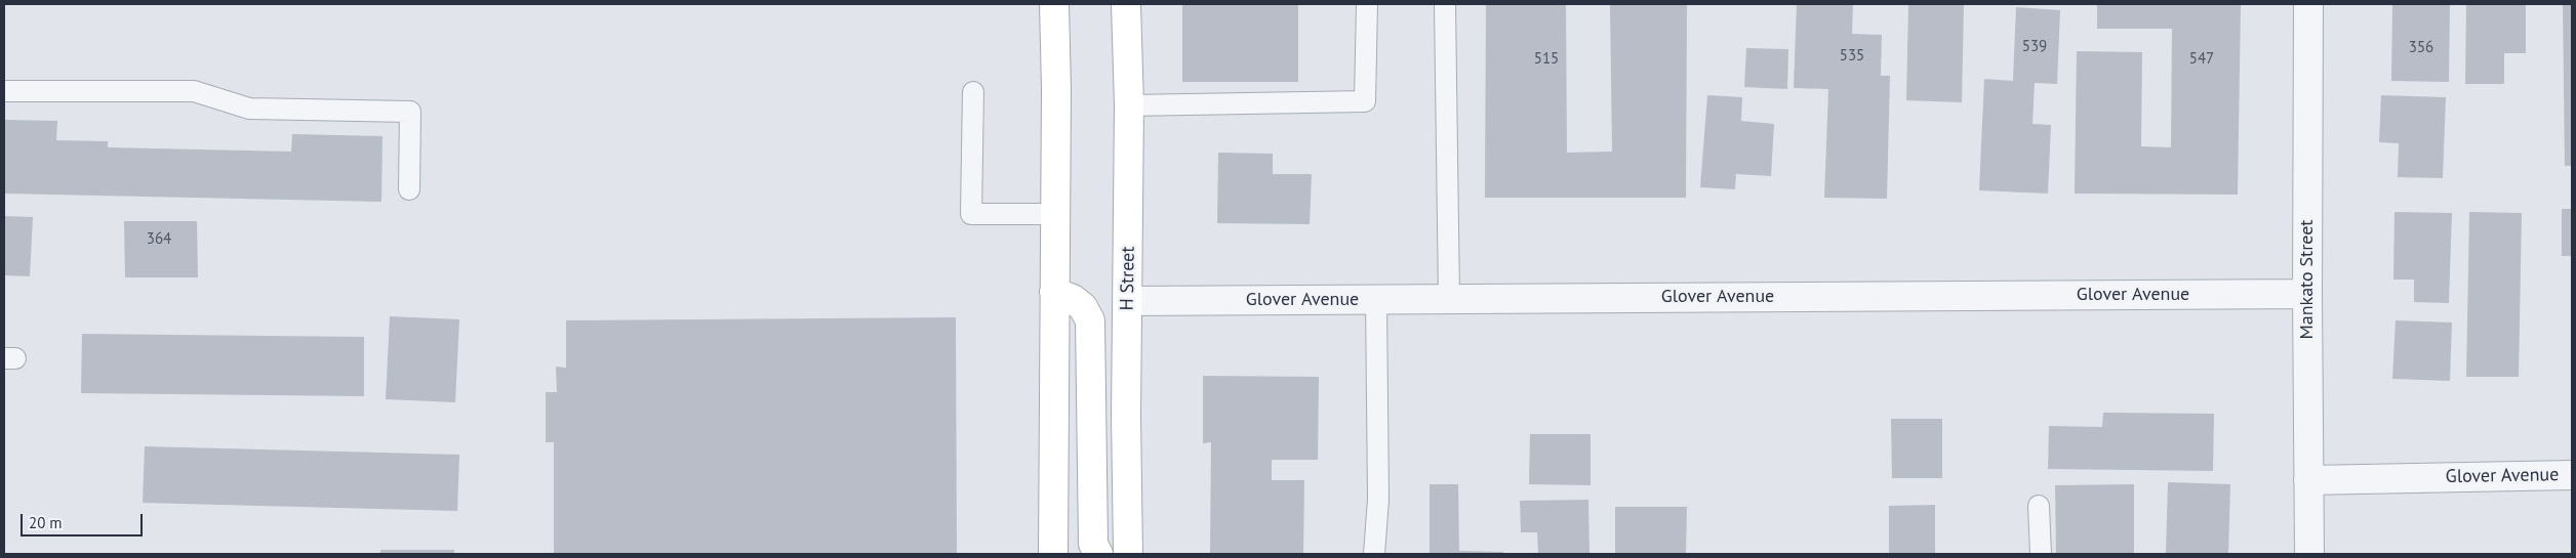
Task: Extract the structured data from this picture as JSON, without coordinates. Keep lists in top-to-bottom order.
{
  "streets": {
    "main road": ["H Street"],
    "street": ["Mankato Street", "Glover Avenue"]
  },
  "crossings": [
    ["H Street", "Glover Avenue"],
    ["Mankato Street", "Glover Avenue"]
  ],
  "house_numbers": [
    "539",
    "356",
    "535",
    "515",
    "547",
    "364"
  ],
  "scale_bar": "20 m"
}
